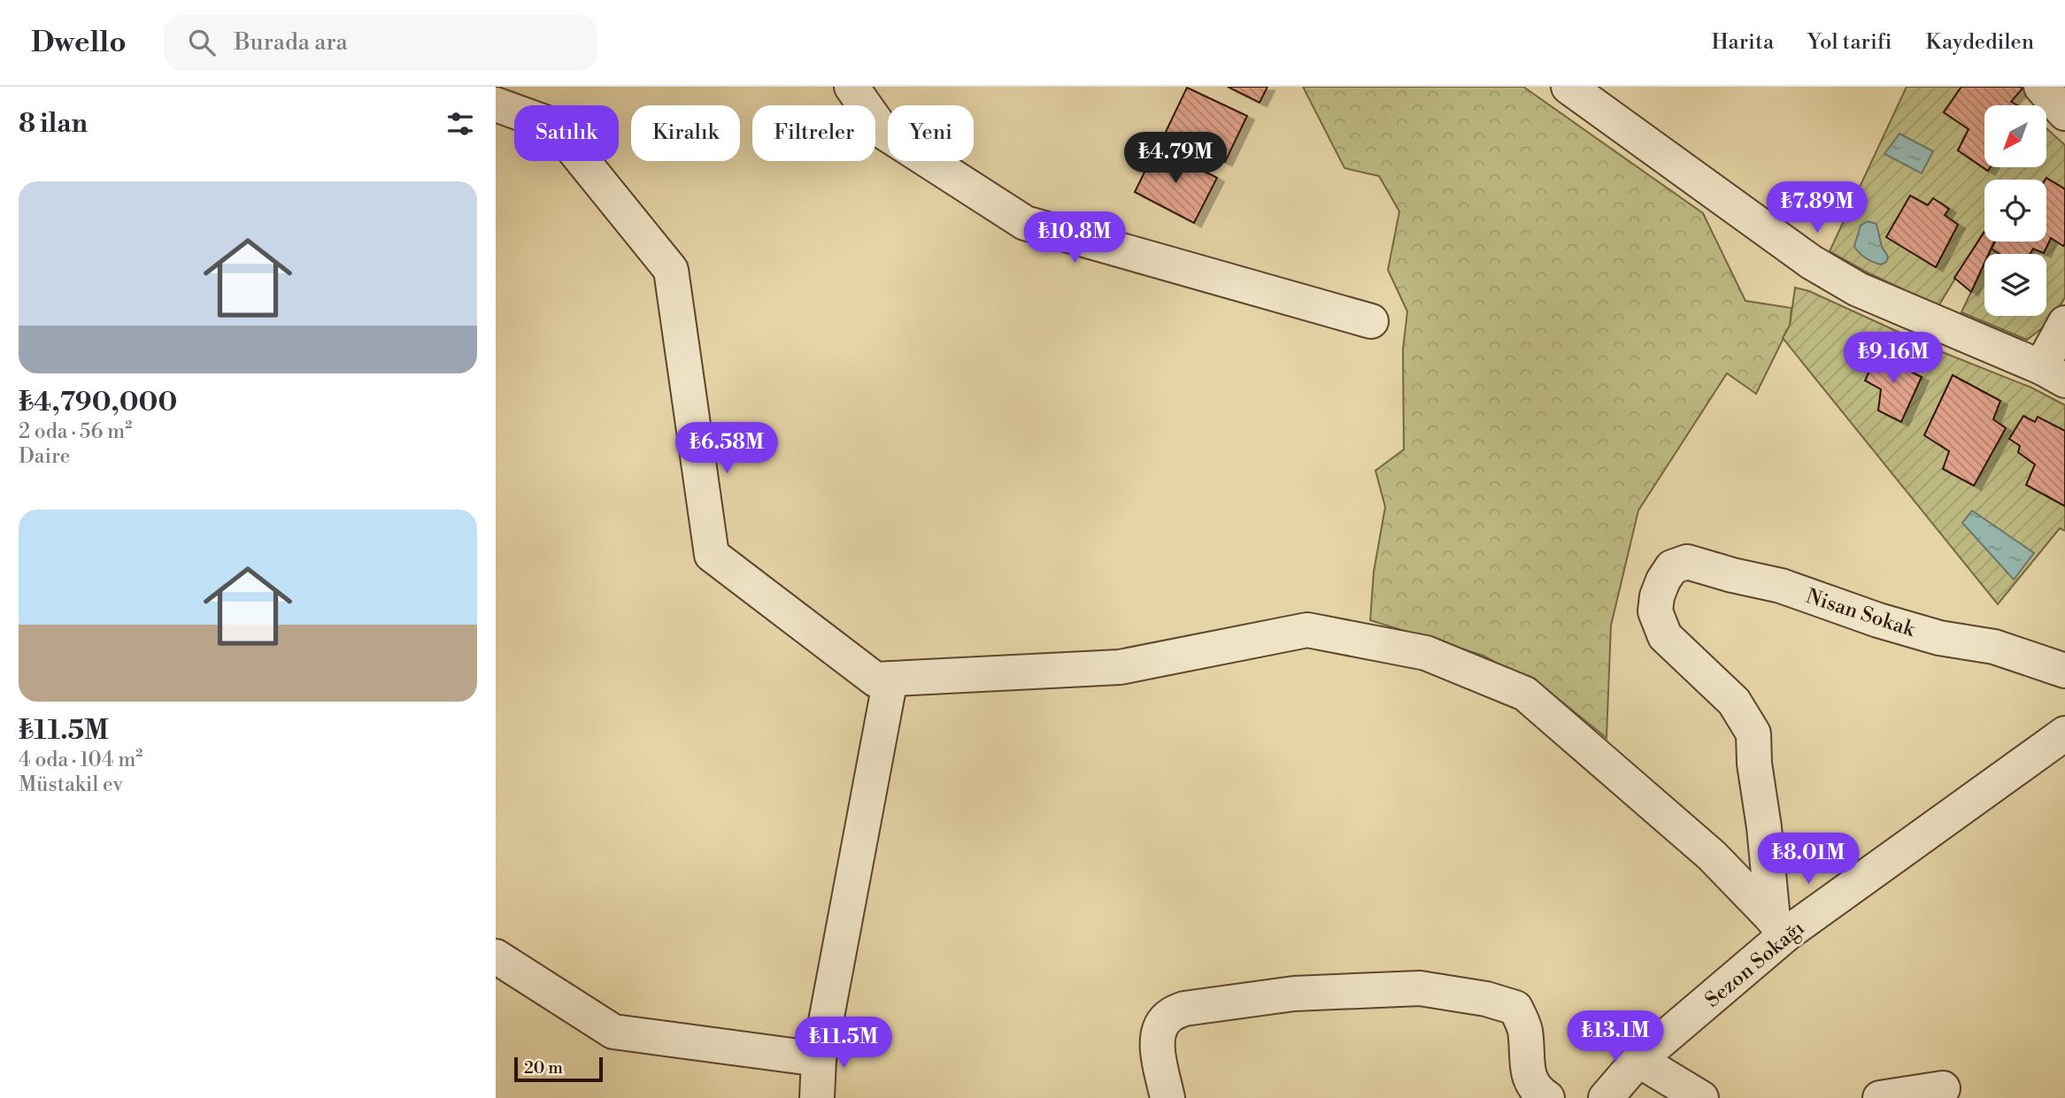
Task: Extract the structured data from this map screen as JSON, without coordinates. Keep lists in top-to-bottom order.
{
  "streets": {
    "street": ["Nisan Sokak", "Sezon Sokağı"]
  },
  "crossings": [
    ["Nisan Sokak", "Sezon Sokağı"]
  ],
  "scale_bar": "20 m",
  "north": "bottom left",
  "page": {
    "header": "Dwello",
    "search": "Burada ara",
    "nav": ["Harita", "Yol tarifi", "Kaydedilen"],
    "heading": "8 ilan",
    "chip": [
      "Satılık",
      "Kiralık",
      "Filtreler",
      "Yeni"
    ],
    "price": [
      "₺4.79M",
      "₺7.89M",
      "₺10.8M",
      "₺9.16M",
      "₺6.58M",
      "₺8.01M",
      "₺13.1M",
      "₺11.5M"
    ],
    "list": [
      {
        "name": "₺4,790,000",
        "note": "2 oda · 56 m² · Daire"
      },
      {
        "name": "₺11.5M",
        "note": "4 oda · 104 m² · Müstakil ev"
      }
    ],
    "scale": "20 m"
  }
}
